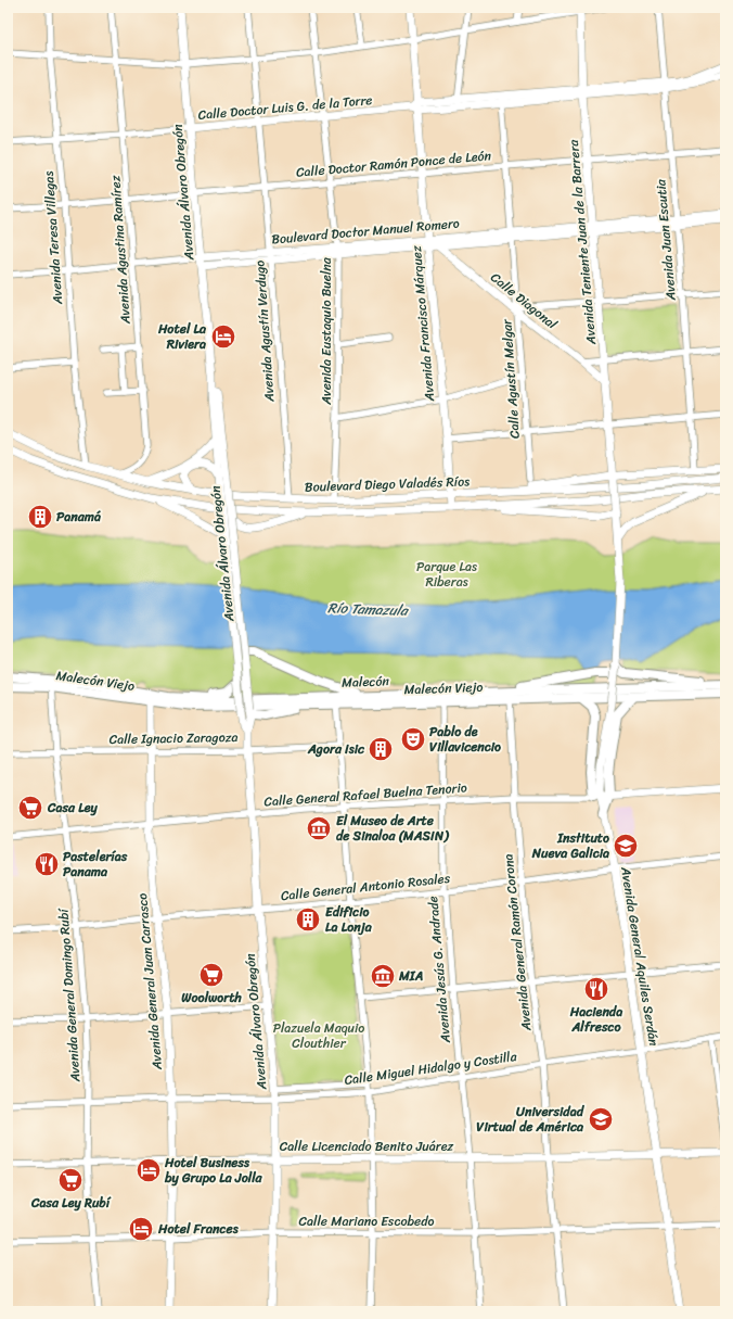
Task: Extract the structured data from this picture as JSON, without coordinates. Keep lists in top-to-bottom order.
{
  "streets": {
    "main road": [
      "Calle Doctor Luis G. de la Torre",
      "Avenida Álvaro Obregón",
      "Boulevard Doctor Manuel Romero",
      "Avenida Teniente Juan de la Barrera",
      "Calle Diagonal",
      "Avenida Francisco Márquez",
      "Boulevard Diego Valadés Ríos",
      "Malecón Viejo",
      "Malecón",
      "Calle General Rafael Buelna Tenorio",
      "Avenida General Aquiles Serdán",
      "Avenida General Juan Carrasco",
      "Calle Licenciado Benito Juárez"
    ],
    "street": [
      "Calle Doctor Ramón Ponce de León",
      "Avenida Teresa Villegas",
      "Avenida Juan Escutia",
      "Avenida Agustina Ramírez",
      "Avenida Agustín Verdugo",
      "Avenida Eustaquio Buelna",
      "Calle Agustín Melgar",
      "Calle Ignacio Zaragoza",
      "Calle General Antonio Rosales",
      "Avenida General Ramón Corona",
      "Avenida Jesús G. Andrade",
      "Avenida General Domingo Rubí",
      "Calle Miguel Hidalgo y Costilla",
      "Calle Mariano Escobedo"
    ]
  },
  "crossings": [
    ["Calle Doctor Luis G. de la Torre", "Avenida Álvaro Obregón"],
    ["Calle Doctor Luis G. de la Torre", "Avenida Teresa Villegas"],
    ["Calle Doctor Luis G. de la Torre", "Avenida Juan Escutia"],
    ["Calle Doctor Luis G. de la Torre", "Avenida Teniente Juan de la Barrera"],
    ["Calle Doctor Luis G. de la Torre", "Avenida Agustina Ramírez"],
    ["Calle Doctor Luis G. de la Torre", "Avenida Francisco Márquez"],
    ["Calle Doctor Luis G. de la Torre", "Avenida Agustín Verdugo"],
    ["Calle Doctor Luis G. de la Torre", "Avenida Eustaquio Buelna"],
    ["Calle Doctor Luis G. de la Torre", "Calle Agustín Melgar"],
    ["Calle Doctor Ramón Ponce de León", "Avenida Álvaro Obregón"],
    ["Calle Doctor Ramón Ponce de León", "Avenida Teresa Villegas"],
    ["Calle Doctor Ramón Ponce de León", "Avenida Juan Escutia"],
    ["Calle Doctor Ramón Ponce de León", "Avenida Teniente Juan de la Barrera"],
    ["Calle Doctor Ramón Ponce de León", "Avenida Agustina Ramírez"],
    ["Calle Doctor Ramón Ponce de León", "Avenida Francisco Márquez"],
    ["Calle Doctor Ramón Ponce de León", "Avenida Agustín Verdugo"],
    ["Calle Doctor Ramón Ponce de León", "Avenida Eustaquio Buelna"],
    ["Calle Doctor Ramón Ponce de León", "Calle Agustín Melgar"],
    ["Avenida Álvaro Obregón", "Boulevard Doctor Manuel Romero"],
    ["Avenida Álvaro Obregón", "Calle Ignacio Zaragoza"],
    ["Avenida Álvaro Obregón", "Calle General Rafael Buelna Tenorio"],
    ["Avenida Álvaro Obregón", "Calle General Antonio Rosales"],
    ["Avenida Álvaro Obregón", "Calle Miguel Hidalgo y Costilla"],
    ["Avenida Álvaro Obregón", "Calle Licenciado Benito Juárez"],
    ["Avenida Álvaro Obregón", "Calle Mariano Escobedo"],
    ["Boulevard Doctor Manuel Romero", "Avenida Teresa Villegas"],
    ["Boulevard Doctor Manuel Romero", "Avenida Juan Escutia"],
    ["Boulevard Doctor Manuel Romero", "Avenida Teniente Juan de la Barrera"],
    ["Boulevard Doctor Manuel Romero", "Avenida Agustina Ramírez"],
    ["Boulevard Doctor Manuel Romero", "Calle Diagonal"],
    ["Boulevard Doctor Manuel Romero", "Avenida Francisco Márquez"],
    ["Boulevard Doctor Manuel Romero", "Avenida Agustín Verdugo"],
    ["Boulevard Doctor Manuel Romero", "Avenida Eustaquio Buelna"],
    ["Boulevard Doctor Manuel Romero", "Calle Agustín Melgar"],
    ["Avenida Teresa Villegas", "Boulevard Diego Valadés Ríos"],
    ["Avenida Teniente Juan de la Barrera", "Calle Diagonal"],
    ["Avenida Agustina Ramírez", "Boulevard Diego Valadés Ríos"],
    ["Calle Diagonal", "Calle Agustín Melgar"],
    ["Avenida Francisco Márquez", "Boulevard Diego Valadés Ríos"],
    ["Avenida Agustín Verdugo", "Boulevard Diego Valadés Ríos"],
    ["Avenida Eustaquio Buelna", "Boulevard Diego Valadés Ríos"],
    ["Malecón Viejo", "Malecón"],
    ["Malecón Viejo", "Avenida General Ramón Corona"],
    ["Malecón Viejo", "Avenida Jesús G. Andrade"],
    ["Malecón Viejo", "Avenida General Juan Carrasco"],
    ["Malecón Viejo", "Avenida General Domingo Rubí"],
    ["Malecón", "Avenida General Domingo Rubí"],
    ["Calle Ignacio Zaragoza", "Avenida General Juan Carrasco"],
    ["Calle Ignacio Zaragoza", "Avenida General Domingo Rubí"],
    ["Calle General Rafael Buelna Tenorio", "Avenida General Ramón Corona"],
    ["Calle General Rafael Buelna Tenorio", "Avenida Jesús G. Andrade"],
    ["Calle General Rafael Buelna Tenorio", "Avenida General Juan Carrasco"],
    ["Calle General Rafael Buelna Tenorio", "Avenida General Domingo Rubí"],
    ["Calle General Antonio Rosales", "Avenida General Ramón Corona"],
    ["Calle General Antonio Rosales", "Avenida General Aquiles Serdán"],
    ["Calle General Antonio Rosales", "Avenida Jesús G. Andrade"],
    ["Calle General Antonio Rosales", "Avenida General Juan Carrasco"],
    ["Calle General Antonio Rosales", "Avenida General Domingo Rubí"],
    ["Avenida General Ramón Corona", "Calle Miguel Hidalgo y Costilla"],
    ["Avenida General Ramón Corona", "Calle Licenciado Benito Juárez"],
    ["Avenida General Ramón Corona", "Calle Mariano Escobedo"],
    ["Avenida General Aquiles Serdán", "Calle Miguel Hidalgo y Costilla"],
    ["Avenida General Aquiles Serdán", "Calle Licenciado Benito Juárez"],
    ["Avenida General Aquiles Serdán", "Calle Mariano Escobedo"],
    ["Avenida Jesús G. Andrade", "Calle Miguel Hidalgo y Costilla"],
    ["Avenida Jesús G. Andrade", "Calle Licenciado Benito Juárez"],
    ["Avenida Jesús G. Andrade", "Calle Mariano Escobedo"],
    ["Avenida General Juan Carrasco", "Calle Miguel Hidalgo y Costilla"],
    ["Avenida General Juan Carrasco", "Calle Licenciado Benito Juárez"],
    ["Avenida General Juan Carrasco", "Calle Mariano Escobedo"],
    ["Avenida General Domingo Rubí", "Calle Miguel Hidalgo y Costilla"],
    ["Avenida General Domingo Rubí", "Calle Licenciado Benito Juárez"],
    ["Avenida General Domingo Rubí", "Calle Mariano Escobedo"]
  ],
  "water": ["Río Tamazula"],
  "parks": ["Parque Las Riberas", "Plazuela Maquio Clouthier"],
  "places": {
    "hotel": ["Hotel La Riviera", "Hotel Business by Grupo La Jolla", "Hotel Frances"],
    "building": ["Panamá", "Agora Isic", "Edificio La Lonja"],
    "theatre": ["Pablo de Villavicencio"],
    "supermarket": ["Casa Ley", "Woolworth", "Casa Ley Rubí"],
    "museum": ["El Museo de Arte de Sinaloa (MASIN)", "MIA"],
    "school or university": ["Instituto Nueva Galicia", "Universidad Virtual de América"],
    "restaurant": ["Pastelerías Panama", "Hacienda Alfresco"]
  }
}
